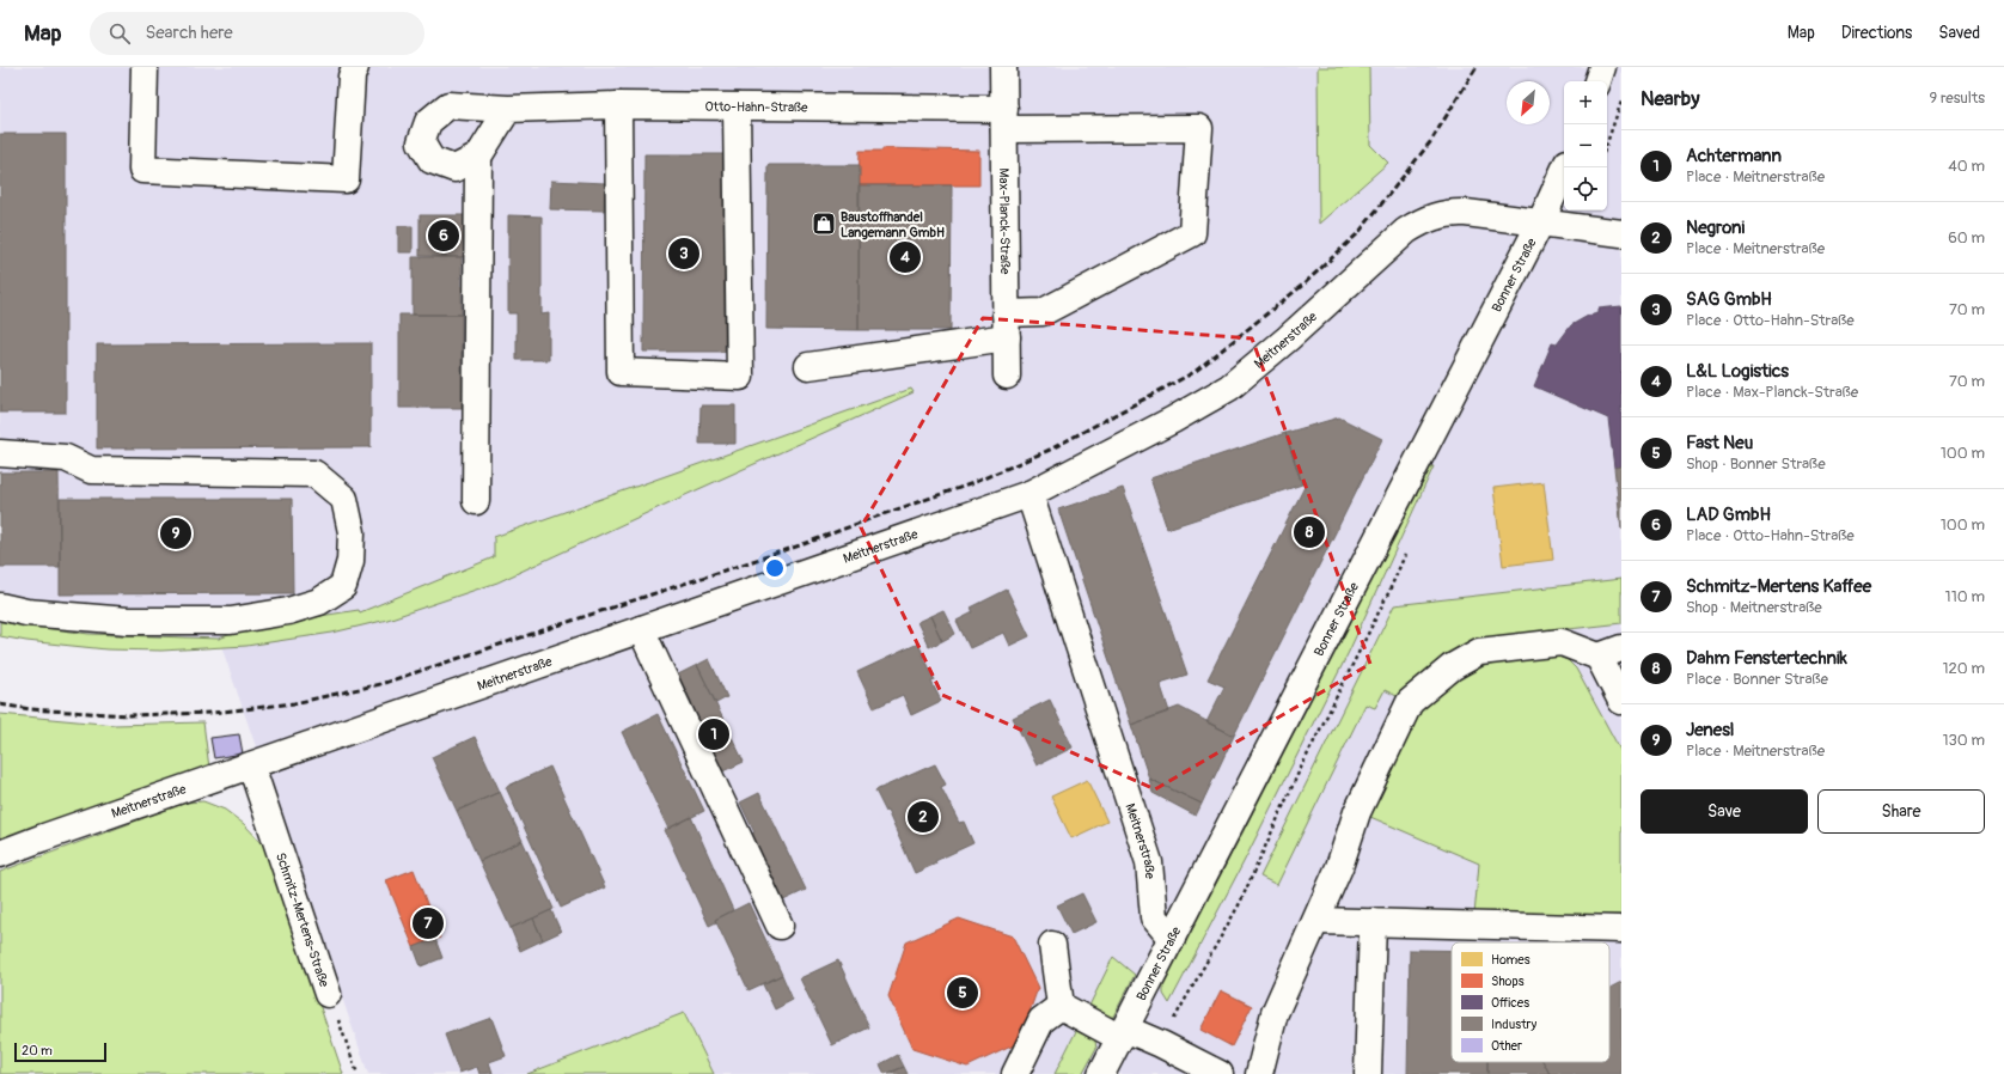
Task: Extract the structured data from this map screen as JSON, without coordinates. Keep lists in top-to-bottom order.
{
  "streets": {
    "street": [
      "Otto-Hahn-Straße",
      "Max-Planck-Straße",
      "Bonner Straße",
      "Meitnerstraße",
      "Schmitz-Mertens-Straße"
    ]
  },
  "crossings": [
    ["Otto-Hahn-Straße", "Max-Planck-Straße"],
    ["Bonner Straße", "Meitnerstraße"],
    ["Meitnerstraße", "Schmitz-Mertens-Straße"]
  ],
  "places": {
    "shop": ["Baustoffhandel Langemann GmbH"]
  },
  "legend": [
    "Homes",
    "Shops",
    "Offices",
    "Industry",
    "Other"
  ],
  "scale_bar": "20 m",
  "north": "bottom left",
  "page": {
    "header": "Map",
    "search": "Search here",
    "nav": ["Map", "Directions", "Saved"],
    "heading": ["Nearby", "9 results"],
    "map_buttons": ["+", "−"],
    "list": [
      {
        "mark": "1",
        "name": "Achtermann",
        "note": "Place · Meitnerstraße",
        "value": "40 m"
      },
      {
        "mark": "2",
        "name": "Negroni",
        "note": "Place · Meitnerstraße",
        "value": "60 m"
      },
      {
        "mark": "3",
        "name": "SAG GmbH",
        "note": "Place · Otto-Hahn-Straße",
        "value": "70 m"
      },
      {
        "mark": "4",
        "name": "L&L Logistics",
        "note": "Place · Max-Planck-Straße",
        "value": "70 m"
      },
      {
        "mark": "5",
        "name": "Fast Neu",
        "note": "Shop · Bonner Straße",
        "value": "100 m"
      },
      {
        "mark": "6",
        "name": "LAD GmbH",
        "note": "Place · Otto-Hahn-Straße",
        "value": "100 m"
      },
      {
        "mark": "7",
        "name": "Schmitz-Mertens Kaffee",
        "note": "Shop · Meitnerstraße",
        "value": "110 m"
      },
      {
        "mark": "8",
        "name": "Dahm Fenstertechnik",
        "note": "Place · Bonner Straße",
        "value": "120 m"
      },
      {
        "mark": "9",
        "name": "Jenesl",
        "note": "Place · Meitnerstraße",
        "value": "130 m"
      }
    ],
    "pins": [
      "6",
      "3",
      "4",
      "8",
      "9",
      "1",
      "2",
      "7",
      "5"
    ],
    "buttons": ["Save", "Share"],
    "scale": "20 m"
  }
}
